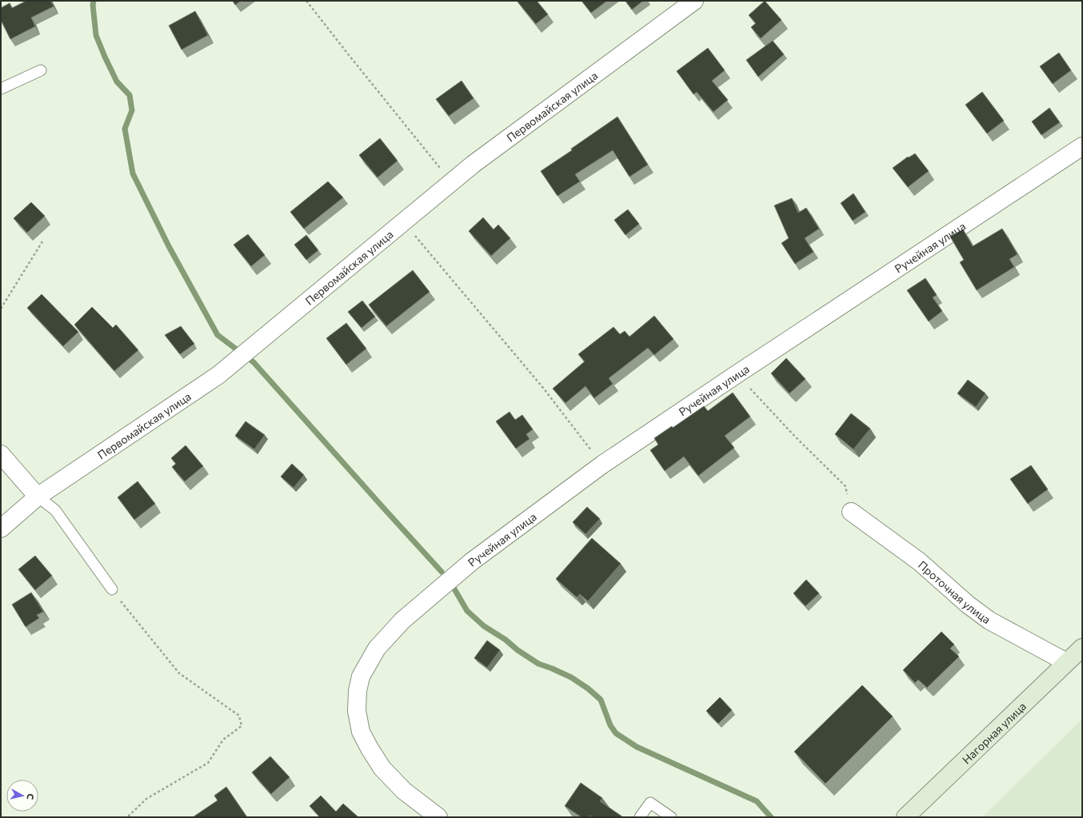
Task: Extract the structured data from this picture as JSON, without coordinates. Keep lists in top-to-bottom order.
{
  "streets": {
    "main road": ["Нагорная улица"],
    "street": ["Первомайская улица", "Ручейная улица", "Проточная улица"]
  },
  "crossings": [
    ["Проточная улица", "Нагорная улица"]
  ],
  "north": "right"
}
